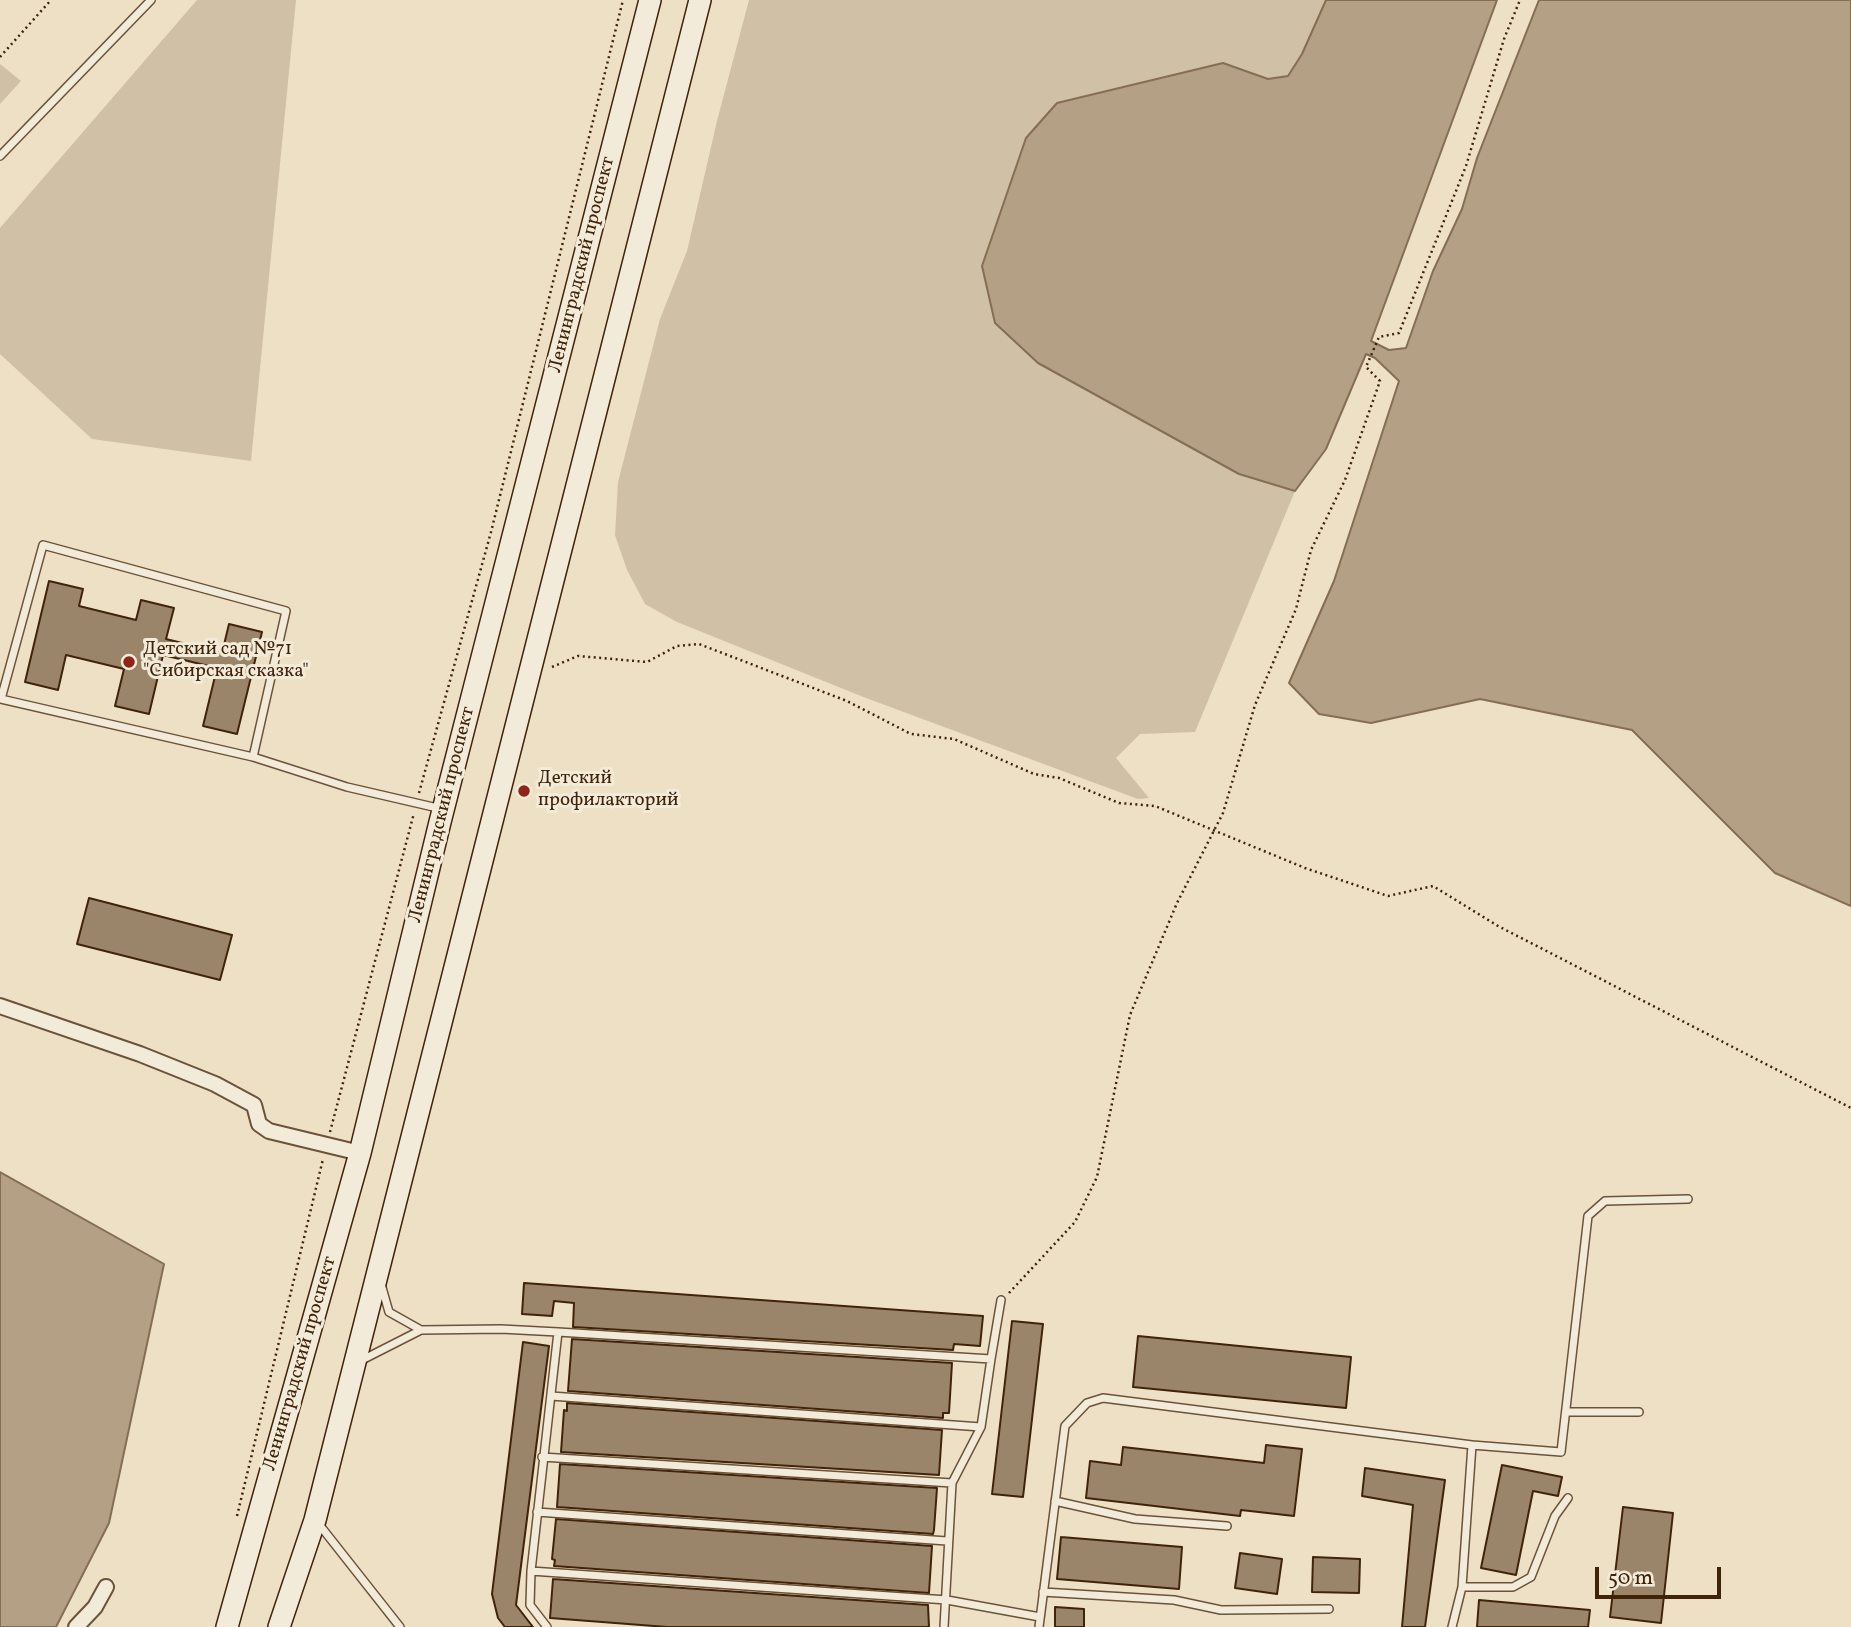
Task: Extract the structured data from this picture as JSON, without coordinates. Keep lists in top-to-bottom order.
{
  "streets": {
    "main road": ["Ленинградский проспект"]
  },
  "places": ["Детский сад №71 \"Сибирская сказка\"", "Детский профилакторий"],
  "scale_bar": "50 m"
}
